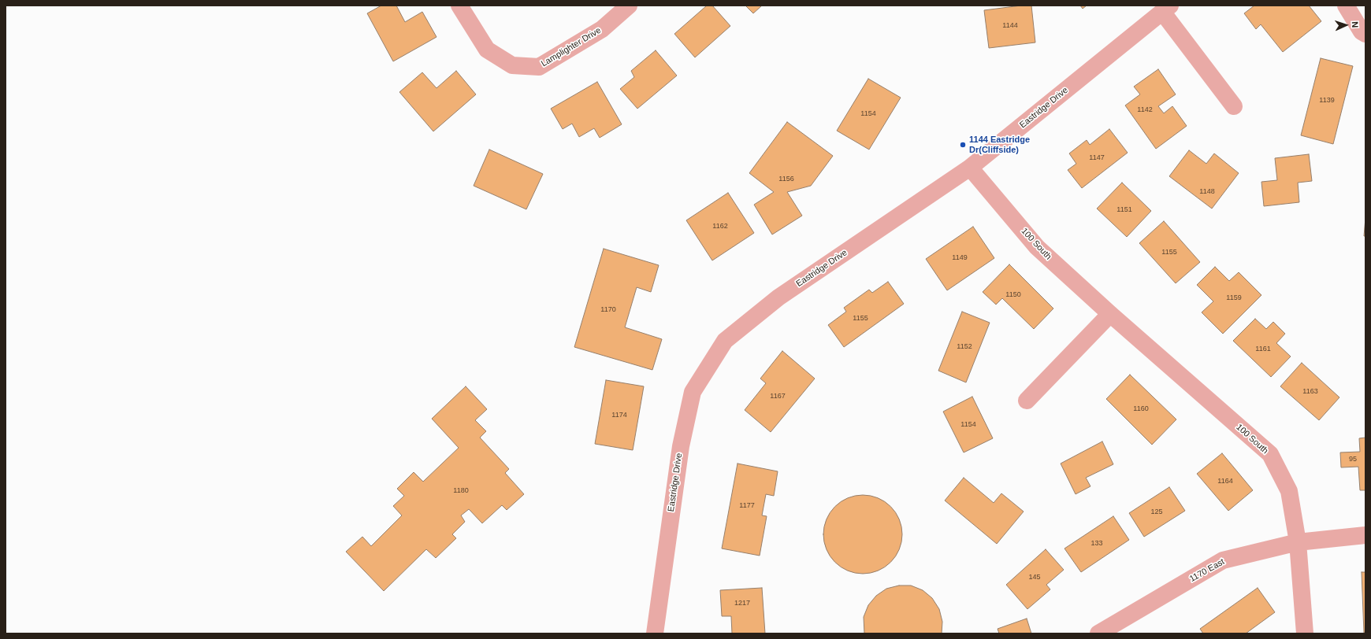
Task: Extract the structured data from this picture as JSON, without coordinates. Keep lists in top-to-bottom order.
{
  "streets": {
    "street": [
      "Lamplighter Drive",
      "Eastridge Drive",
      "100 South",
      "1170 East"
    ]
  },
  "crossings": [
    ["Eastridge Drive", "100 South"],
    ["100 South", "1170 East"]
  ],
  "places": ["1144 Eastridge Dr(Cliffside)"],
  "house_numbers": [
    "1144",
    "1139",
    "1142",
    "1154",
    "1147",
    "1156",
    "1148",
    "1151",
    "1162",
    "1155",
    "1149",
    "1150",
    "1159",
    "1170",
    "1155",
    "1152",
    "1161",
    "1163",
    "1167",
    "1160",
    "1174",
    "1154",
    "95",
    "1164",
    "1180",
    "1177",
    "125",
    "133",
    "145",
    "1217"
  ],
  "north": "right"
}
